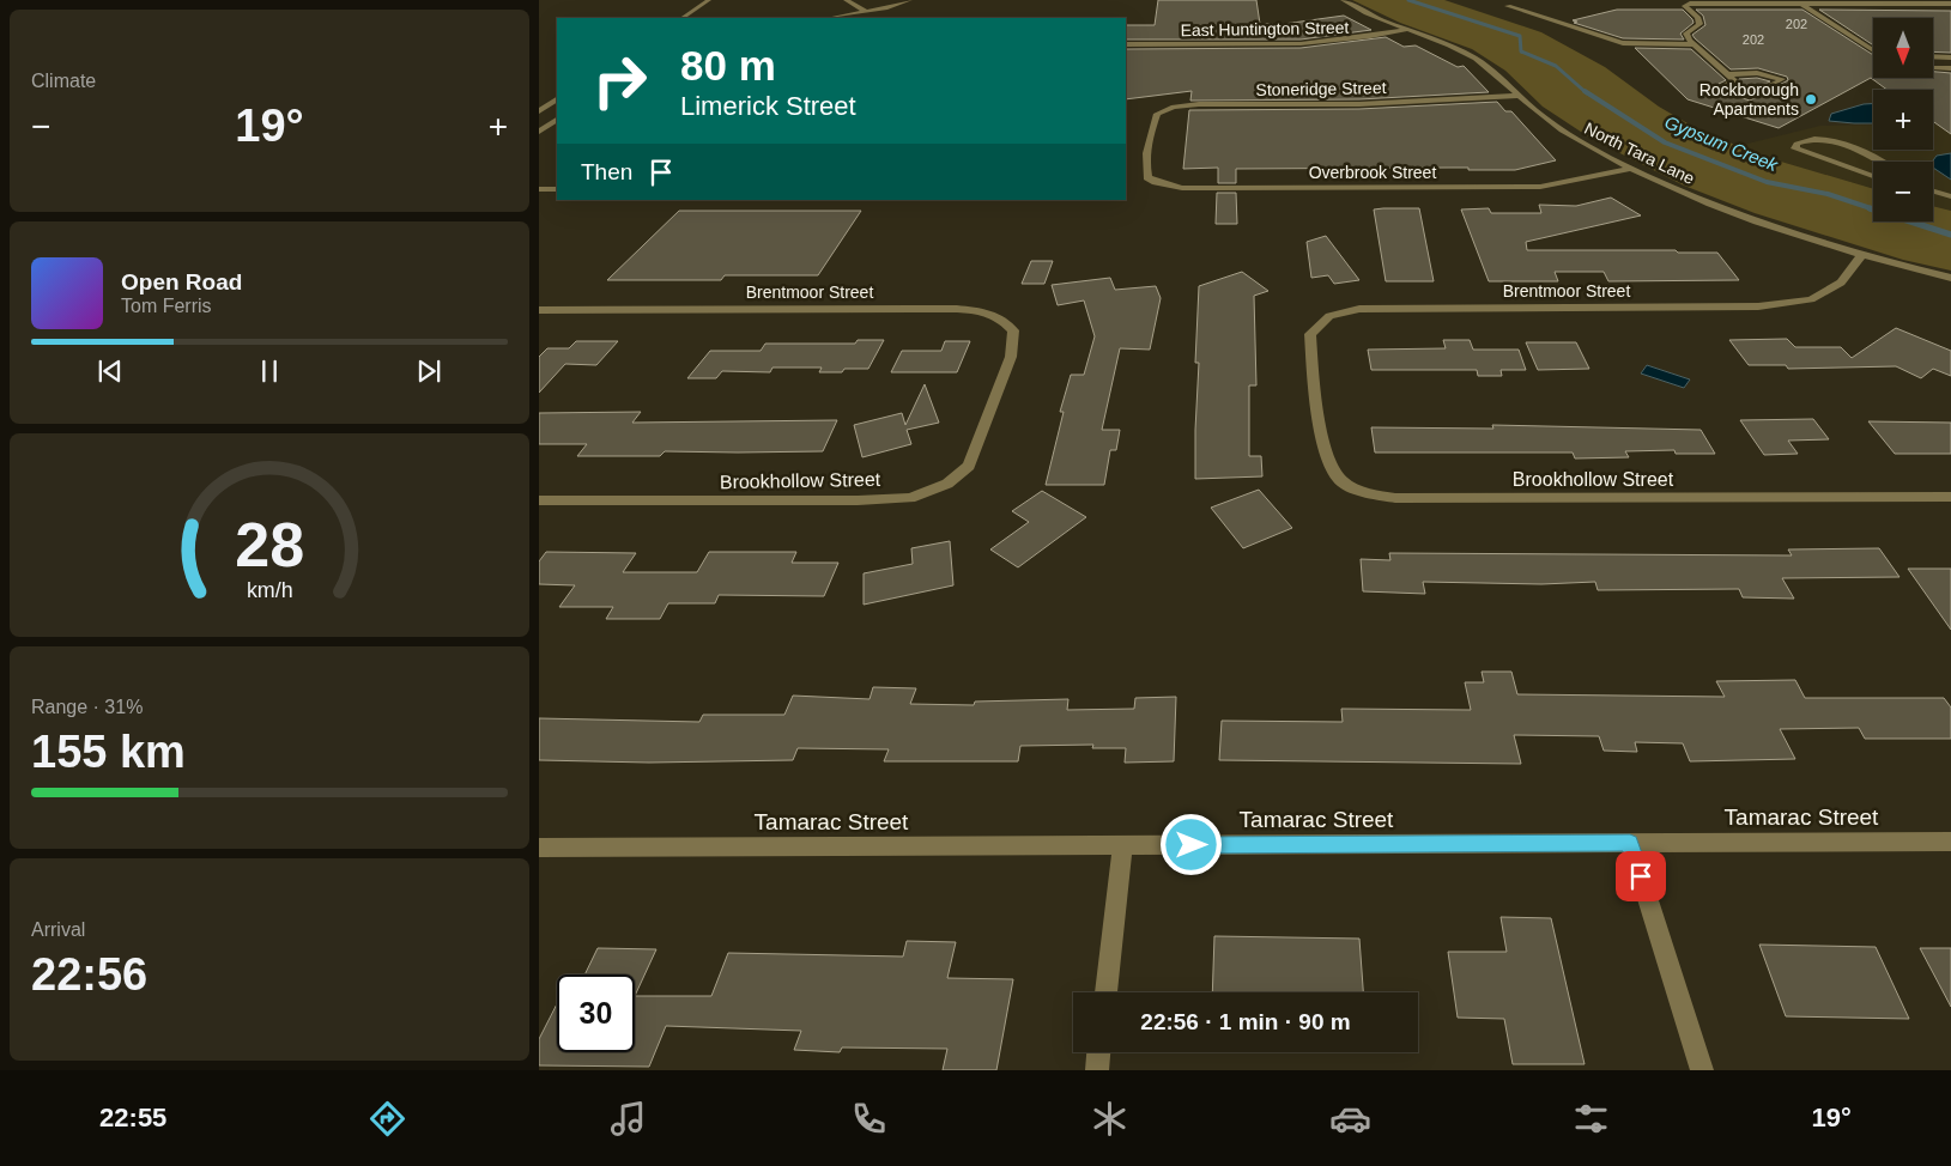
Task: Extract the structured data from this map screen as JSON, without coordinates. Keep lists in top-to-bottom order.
{
  "streets": {
    "street": [
      "East Huntington Street",
      "Stoneridge Street",
      "North Tara Lane",
      "Overbrook Street",
      "Brentmoor Street",
      "Brookhollow Street",
      "Tamarac Street"
    ]
  },
  "crossings": [
    ["East Huntington Street", "North Tara Lane"],
    ["Stoneridge Street", "North Tara Lane"],
    ["Stoneridge Street", "Overbrook Street"],
    ["North Tara Lane", "Overbrook Street"],
    ["North Tara Lane", "Brentmoor Street"],
    ["Brentmoor Street", "Brookhollow Street"]
  ],
  "water": ["Gypsum Creek"],
  "places": ["Rockborough Apartments"],
  "house_numbers": ["202", "202"],
  "north": "bottom",
  "page": {
    "tile": [
      "Climate",
      ["Range · 31%", "155 km"],
      ["Arrival", "22:56"]
    ],
    "map_buttons": ["+", "−"],
    "turn": ["80 m", "Limerick Street"],
    "heat": ["−", "19°", "+"],
    "then": "Then",
    "song": ["Open Road", "Tom Ferris"],
    "limit": "30",
    "trip": "22:56 · 1 min · 90 m",
    "tabs": ["22:55", "19°"],
    "gauge": ["28", "km/h"]
  }
}
